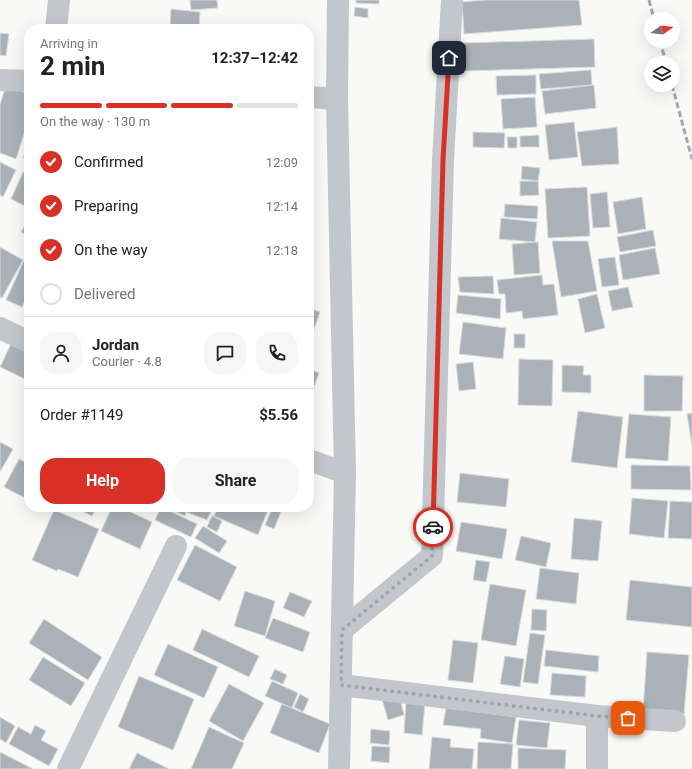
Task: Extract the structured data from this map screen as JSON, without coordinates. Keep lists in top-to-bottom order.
{
  "north": "right",
  "page": {
    "heading": ["2 min", "Arriving in", "12:37–12:42"],
    "panel": [
      "Jordan",
      "Courier · 4.8",
      "Order #1149",
      "$5.56"
    ],
    "bar": "On the way · 130 m",
    "list": [
      ["Confirmed", "12:09"],
      ["Preparing", "12:14"],
      ["On the way", "12:18"],
      "Delivered"
    ],
    "buttons": ["Help", "Share"]
  }
}
